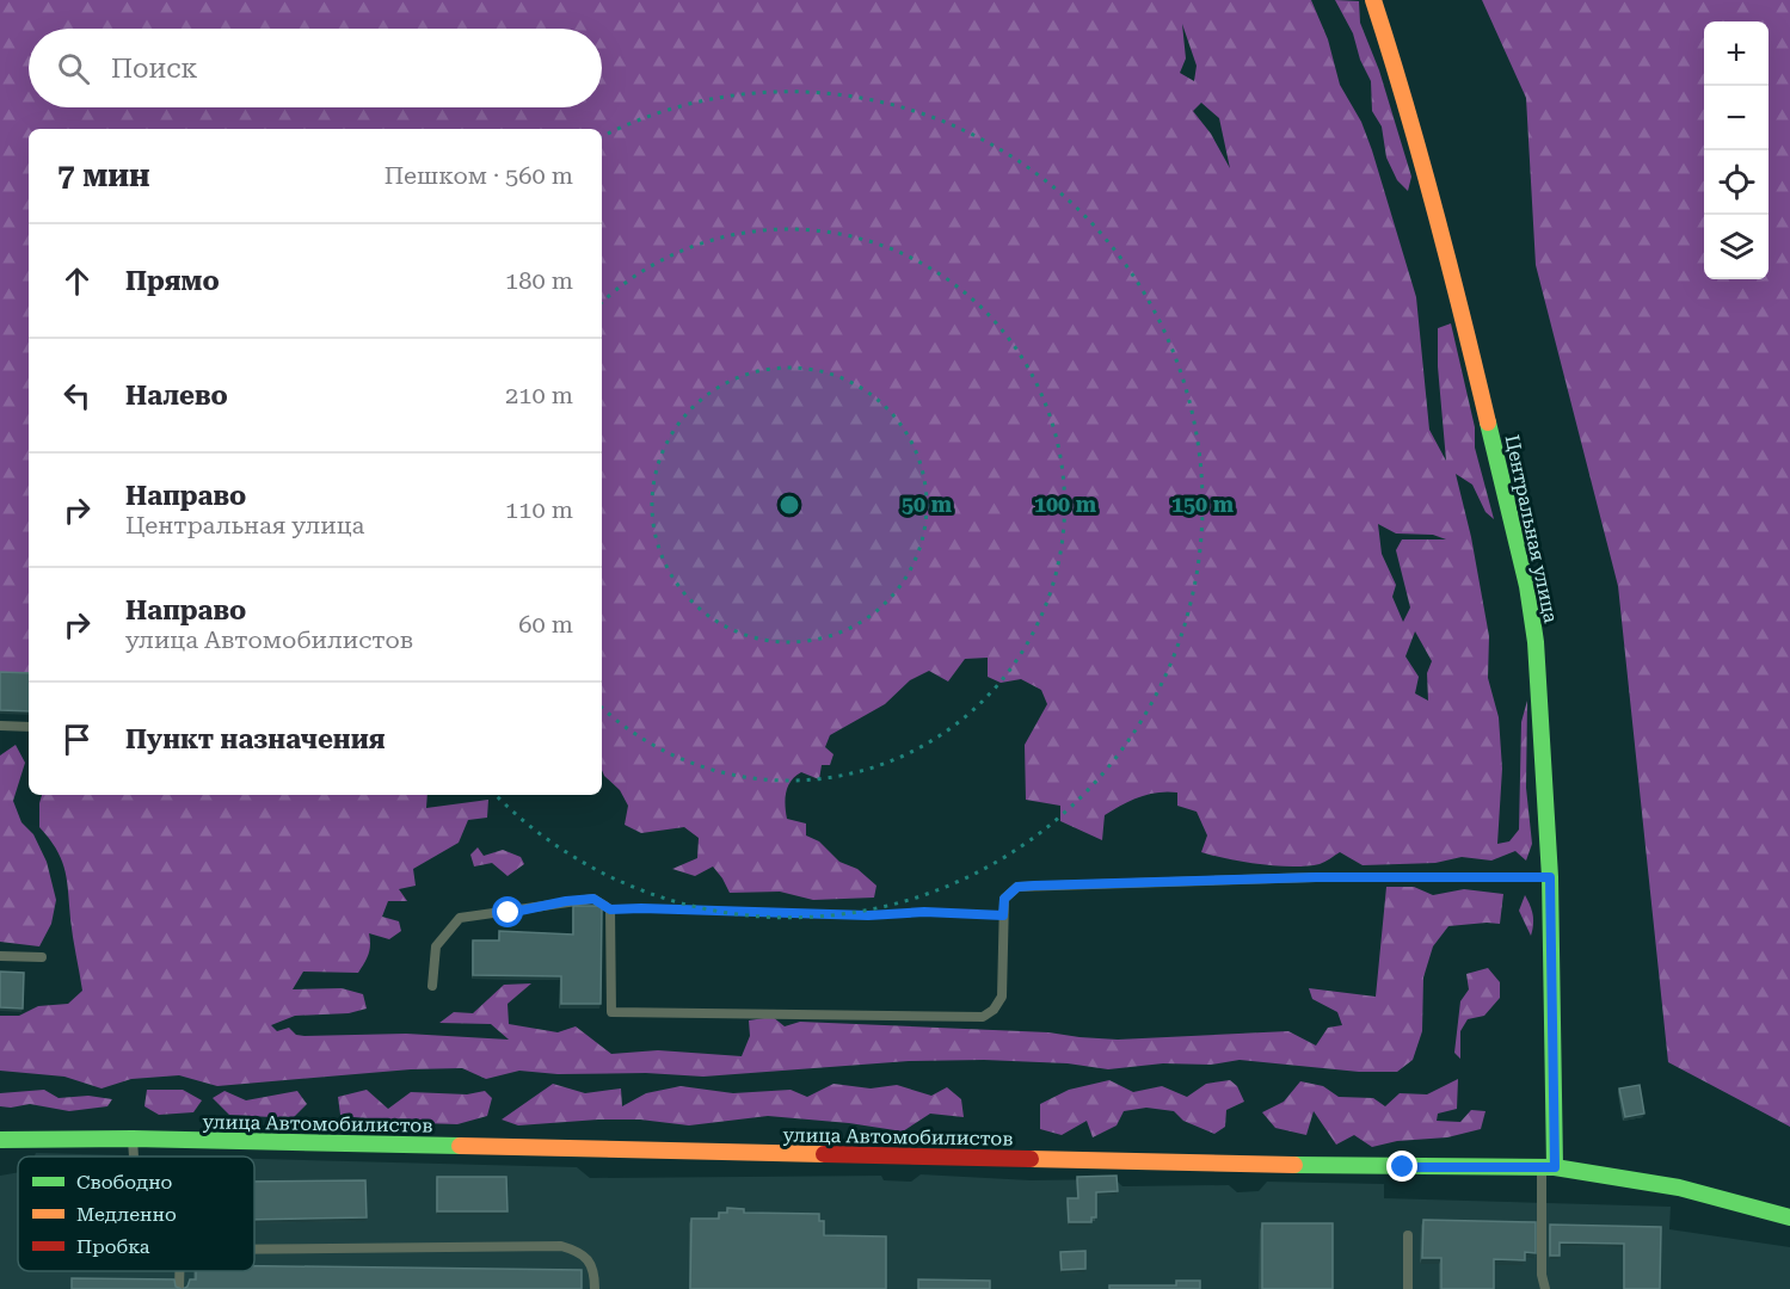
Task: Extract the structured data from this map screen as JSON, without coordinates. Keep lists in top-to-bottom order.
{
  "streets": {
    "street": ["Центральная улица", "улица Автомобилистов"]
  },
  "crossings": [
    ["Центральная улица", "улица Автомобилистов"]
  ],
  "legend": ["Свободно", "Медленно", "Пробка"],
  "page": {
    "map_buttons": ["+", "−"],
    "search": "Поиск",
    "heading": ["7 мин", "Пешком · 560 m"],
    "list": [
      ["Прямо", "180 m"],
      ["Налево", "210 m"],
      ["Направо", "Центральная улица", "110 m"],
      ["Направо", "улица Автомобилистов", "60 m"],
      "Пункт назначения"
    ]
  },
  "rings": ["50 m", "100 m", "150 m"]
}
